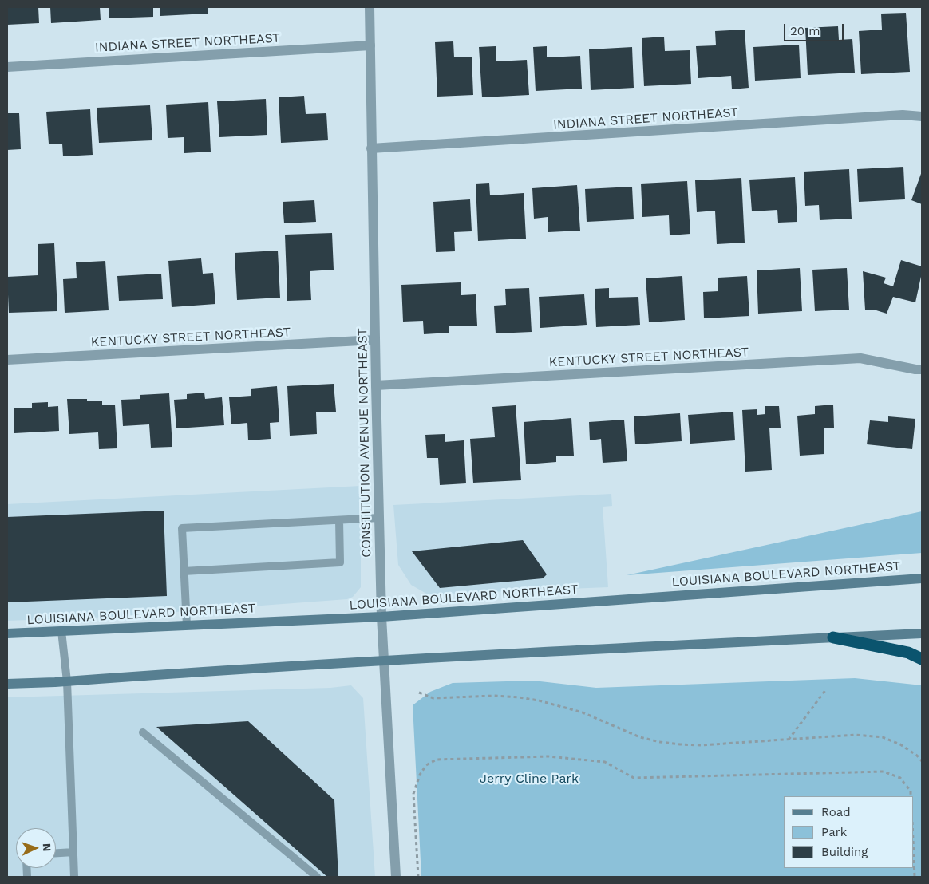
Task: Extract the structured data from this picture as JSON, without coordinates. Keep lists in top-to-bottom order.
{
  "streets": {
    "main road": ["LOUISIANA BOULEVARD NORTHEAST"],
    "street": ["INDIANA STREET NORTHEAST", "KENTUCKY STREET NORTHEAST", "CONSTITUTION AVENUE NORTHEAST"]
  },
  "crossings": [
    ["INDIANA STREET NORTHEAST", "CONSTITUTION AVENUE NORTHEAST"],
    ["KENTUCKY STREET NORTHEAST", "CONSTITUTION AVENUE NORTHEAST"],
    ["CONSTITUTION AVENUE NORTHEAST", "LOUISIANA BOULEVARD NORTHEAST"]
  ],
  "parks": ["Jerry Cline Park"],
  "legend": ["Road", "Park", "Building"],
  "scale_bar": "20 m",
  "north": "right"
}
